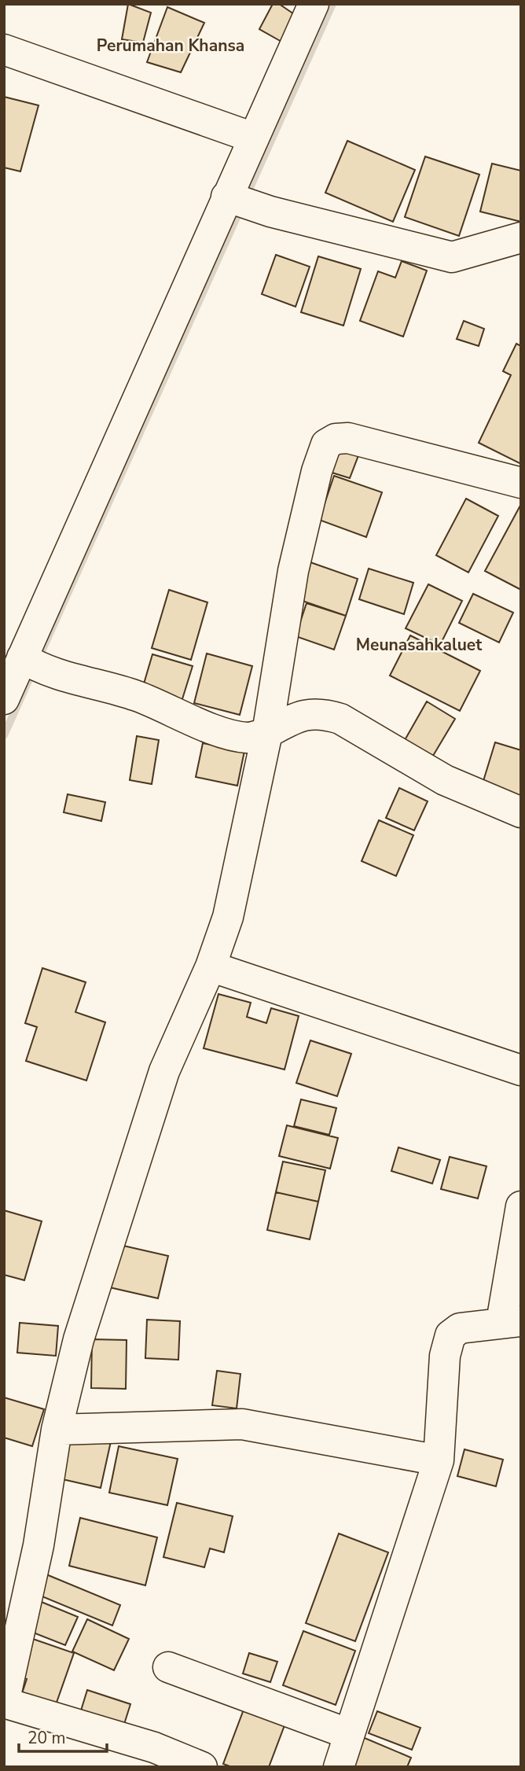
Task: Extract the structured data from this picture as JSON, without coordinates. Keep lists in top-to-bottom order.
{
  "districts": ["Perumahan Khansa", "Meunasahkaluet"],
  "scale_bar": "20 m"
}
